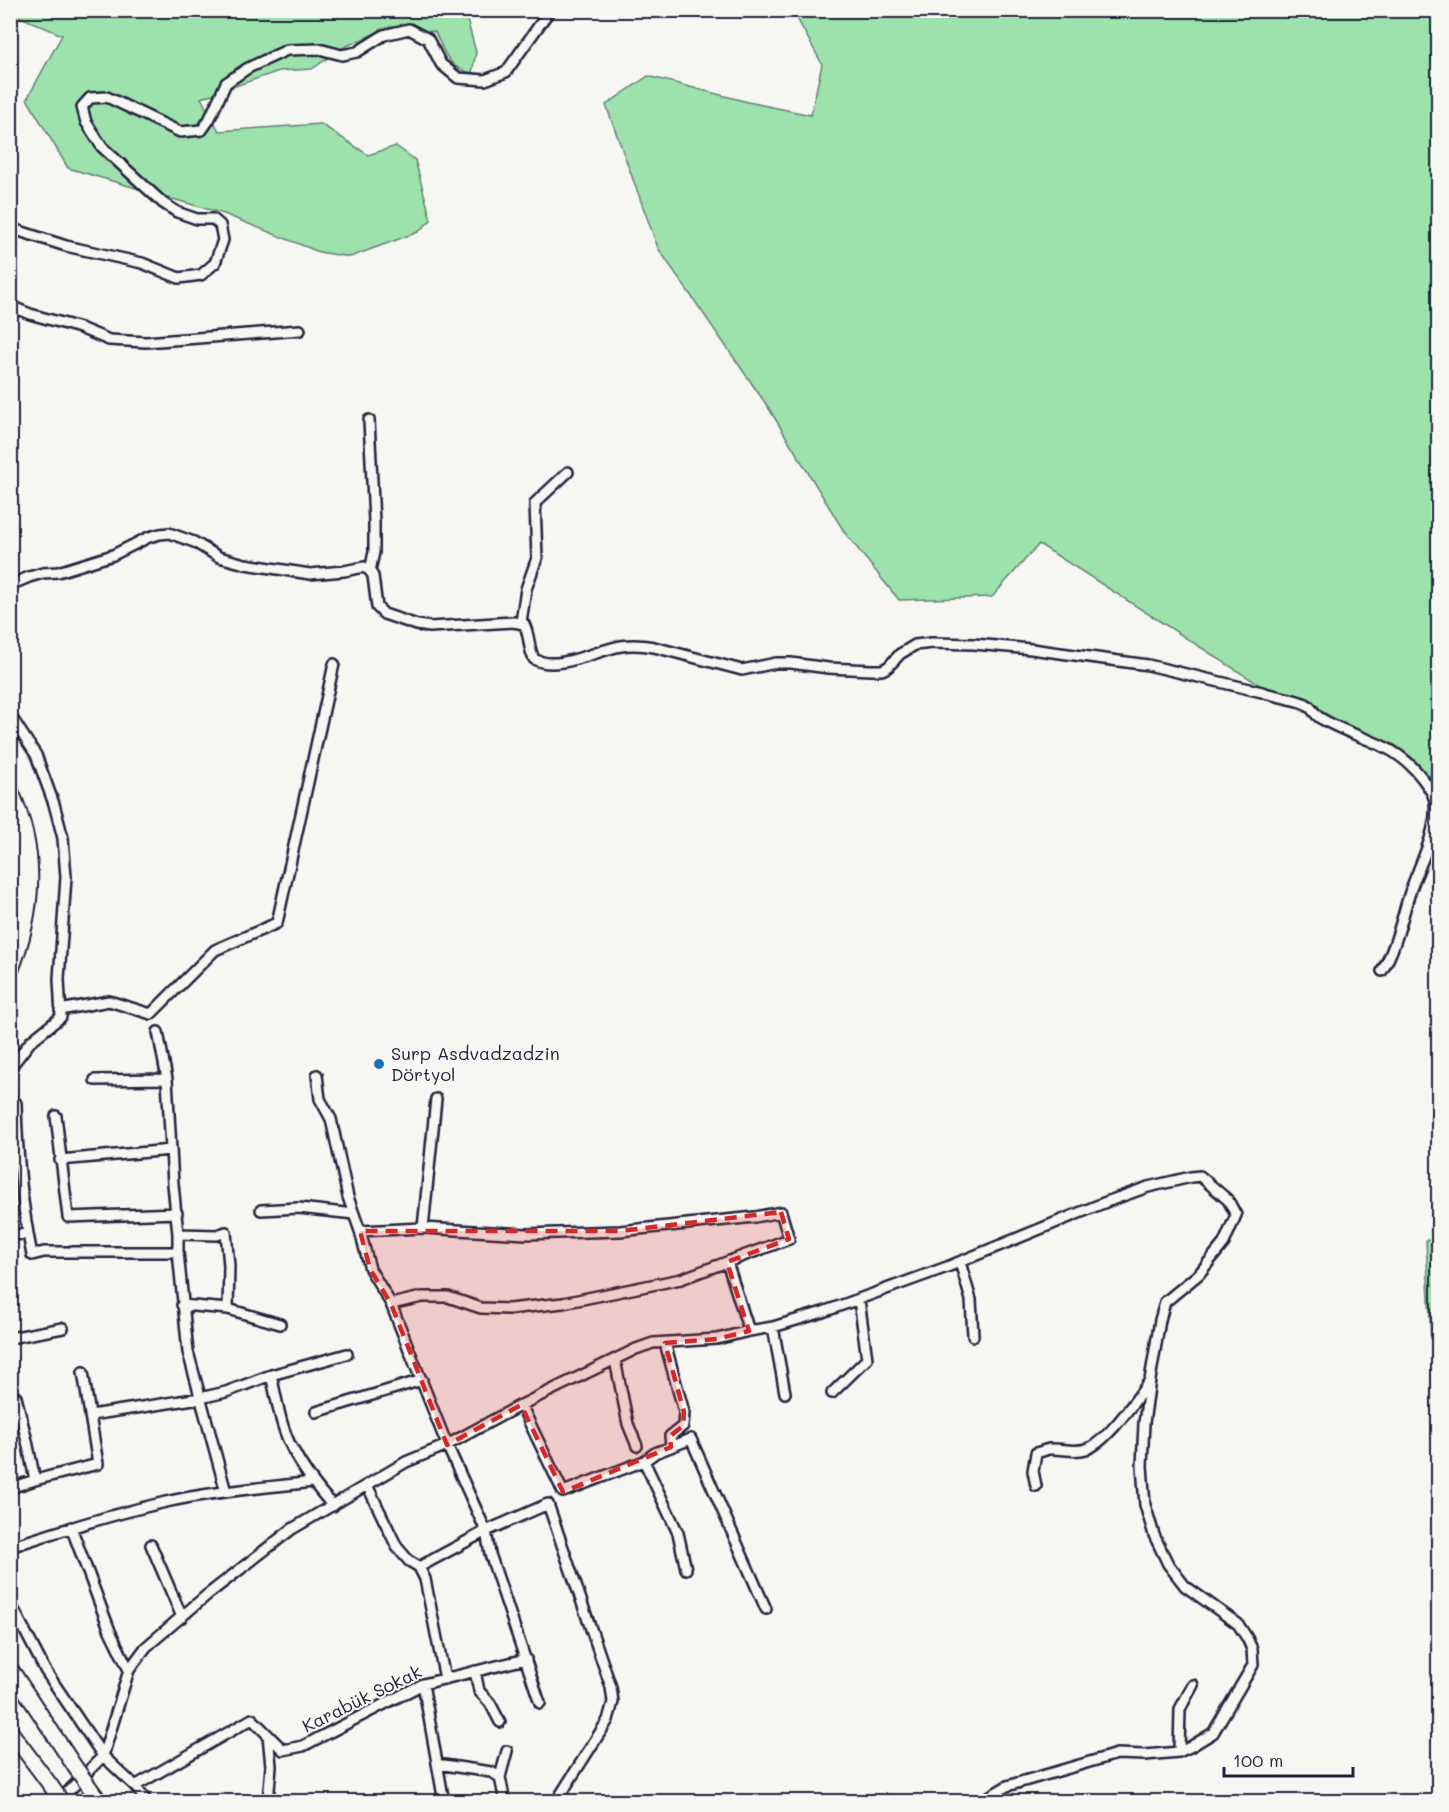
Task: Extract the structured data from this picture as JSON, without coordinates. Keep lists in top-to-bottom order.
{
  "streets": {
    "street": ["Karabük Sokak"]
  },
  "places": ["Surp Asdvadzadzin Dörtyol"],
  "scale_bar": "100 m"
}
